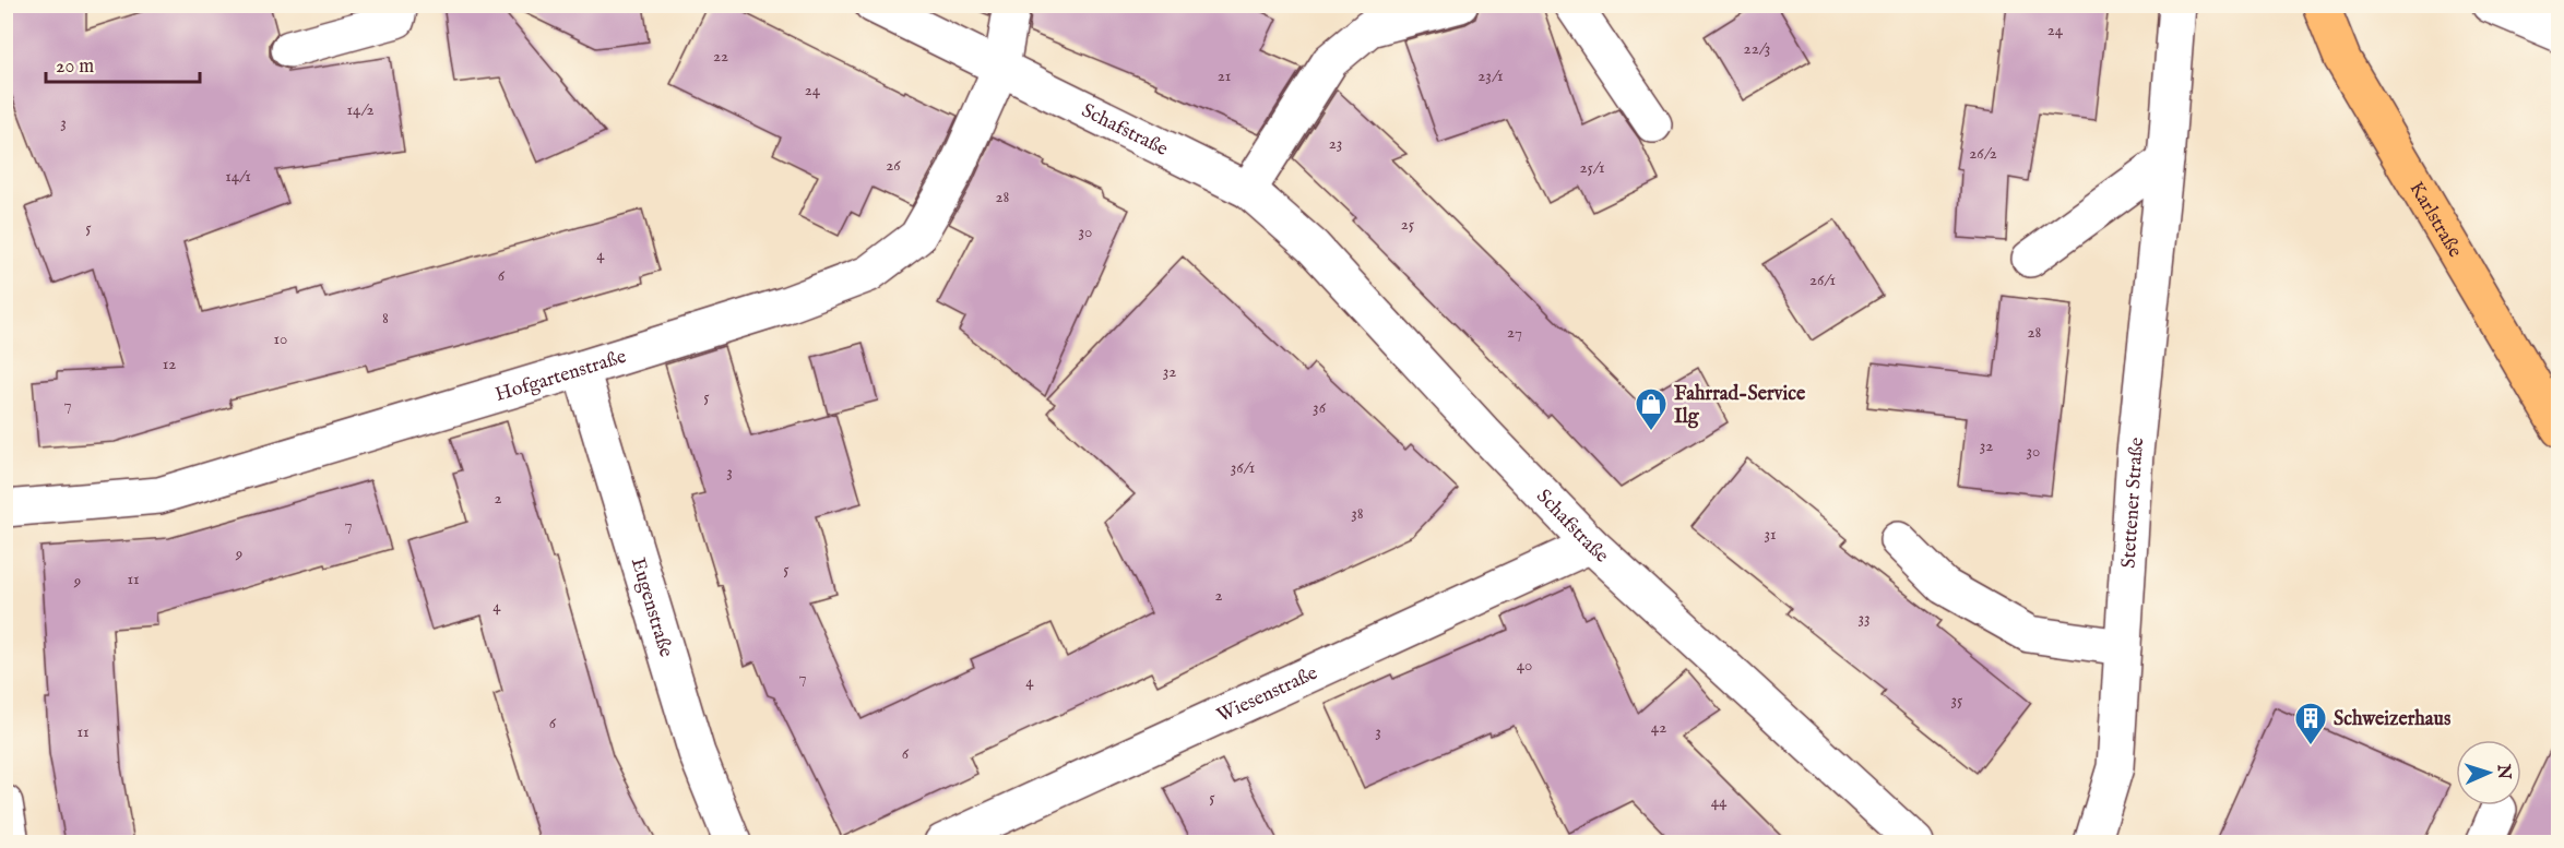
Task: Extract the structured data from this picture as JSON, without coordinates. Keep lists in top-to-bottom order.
{
  "streets": {
    "main road": ["Karlstraße"],
    "street": [
      "Schafstraße",
      "Hofgartenstraße",
      "Stettener Straße",
      "Eugenstraße",
      "Wiesenstraße"
    ]
  },
  "crossings": [
    ["Schafstraße", "Hofgartenstraße"],
    ["Schafstraße", "Wiesenstraße"],
    ["Hofgartenstraße", "Eugenstraße"]
  ],
  "places": {
    "shop": ["Fahrrad-Service Ilg"],
    "building": ["Schweizerhaus"]
  },
  "house_numbers": [
    "24",
    "22/3",
    "22",
    "21",
    "23/1",
    "24",
    "14/2",
    "3",
    "23",
    "26/2",
    "26",
    "25/1",
    "14/1",
    "28",
    "25",
    "5",
    "30",
    "4",
    "6",
    "26/1",
    "8",
    "27",
    "28",
    "10",
    "12",
    "32",
    "5",
    "7",
    "36",
    "32",
    "30",
    "36/1",
    "3",
    "2",
    "38",
    "7",
    "31",
    "9",
    "5",
    "11",
    "9",
    "2",
    "4",
    "33",
    "40",
    "7",
    "4",
    "35",
    "6",
    "42",
    "11",
    "3",
    "6",
    "5",
    "44"
  ],
  "scale_bar": "20 m",
  "north": "right"
}
